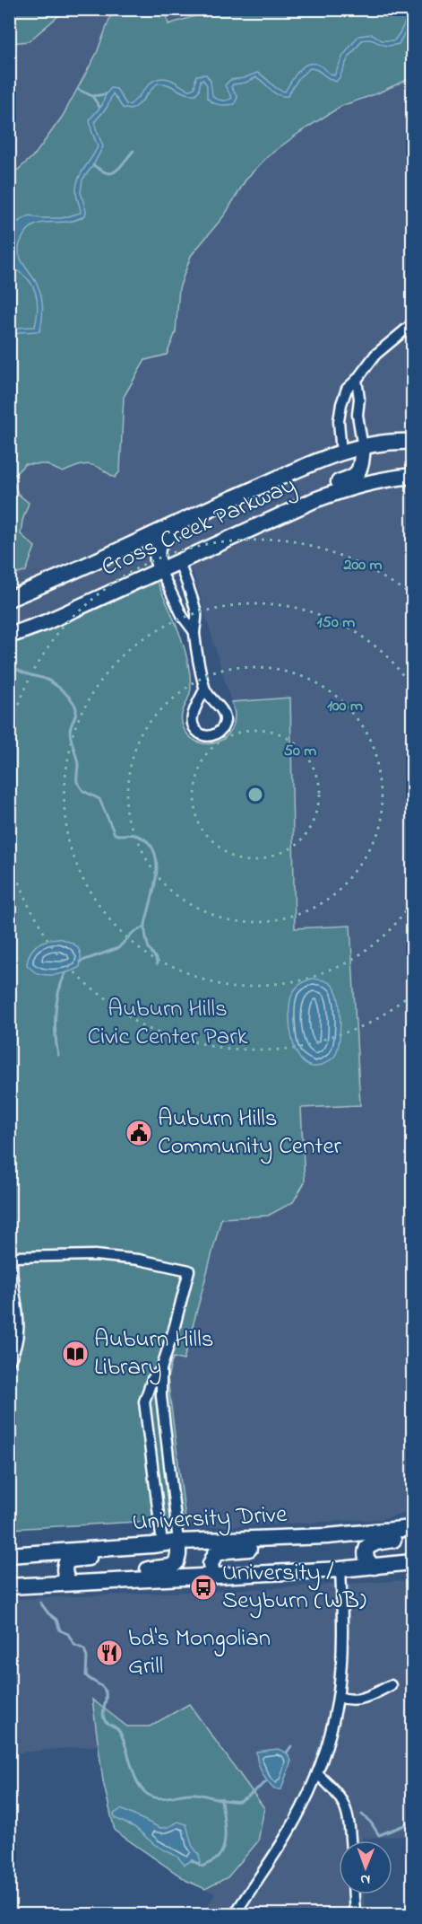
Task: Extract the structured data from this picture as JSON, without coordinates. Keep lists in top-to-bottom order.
{
  "streets": {
    "main road": ["Cross Creek Parkway", "University Drive"]
  },
  "parks": ["Auburn Hills Civic Center Park"],
  "places": {
    "public building": ["Auburn Hills Community Center"],
    "library": ["Auburn Hills Library"],
    "bus stop": ["University / Seyburn (WB)"],
    "restaurant": ["bd's Mongolian Grill"]
  },
  "north": "bottom",
  "rings": [
    "200 m",
    "150 m",
    "100 m",
    "50 m"
  ]
}
